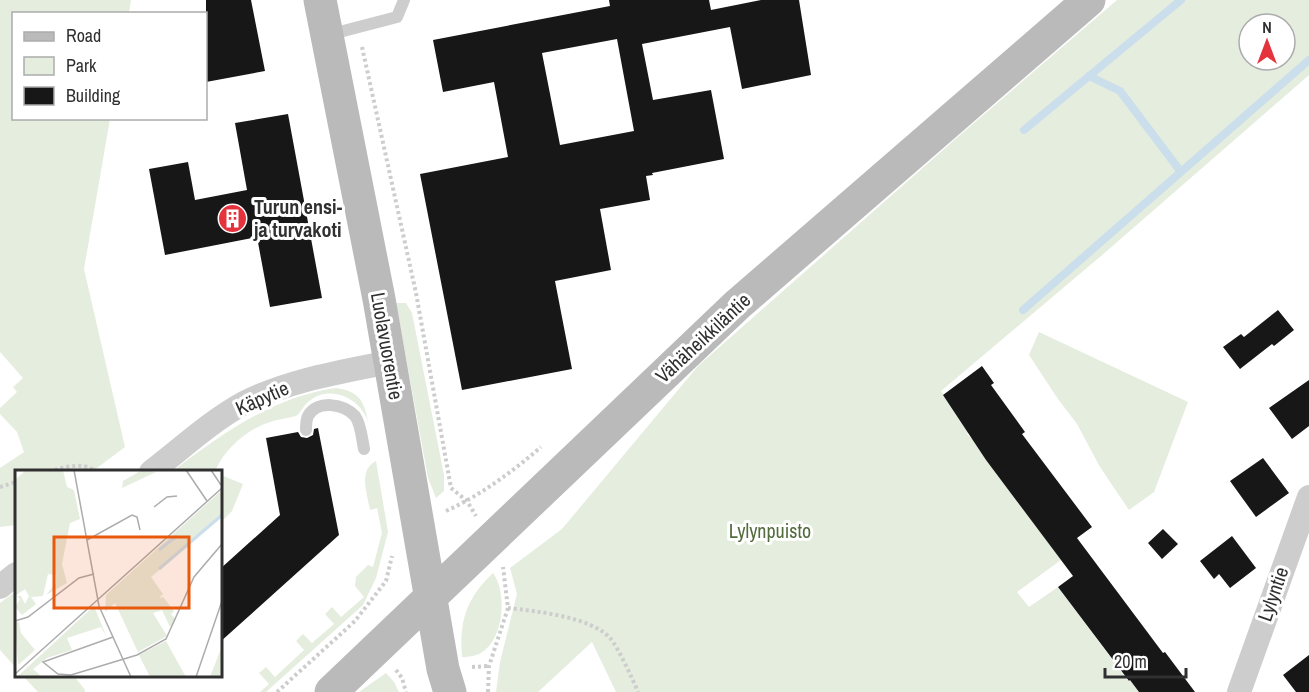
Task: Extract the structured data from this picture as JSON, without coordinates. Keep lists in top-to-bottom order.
{
  "streets": {
    "street": [
      "Vähäheikkiläntie",
      "Luolavuorentie",
      "Käpytie",
      "Lylyntie"
    ]
  },
  "crossings": [
    ["Vähäheikkiläntie", "Luolavuorentie"],
    ["Luolavuorentie", "Käpytie"]
  ],
  "parks": ["Lylynpuisto"],
  "places": {
    "building": ["Turun ensi- ja turvakoti"]
  },
  "legend": ["Road", "Park", "Building"],
  "scale_bar": "20 m",
  "north": "top"
}
